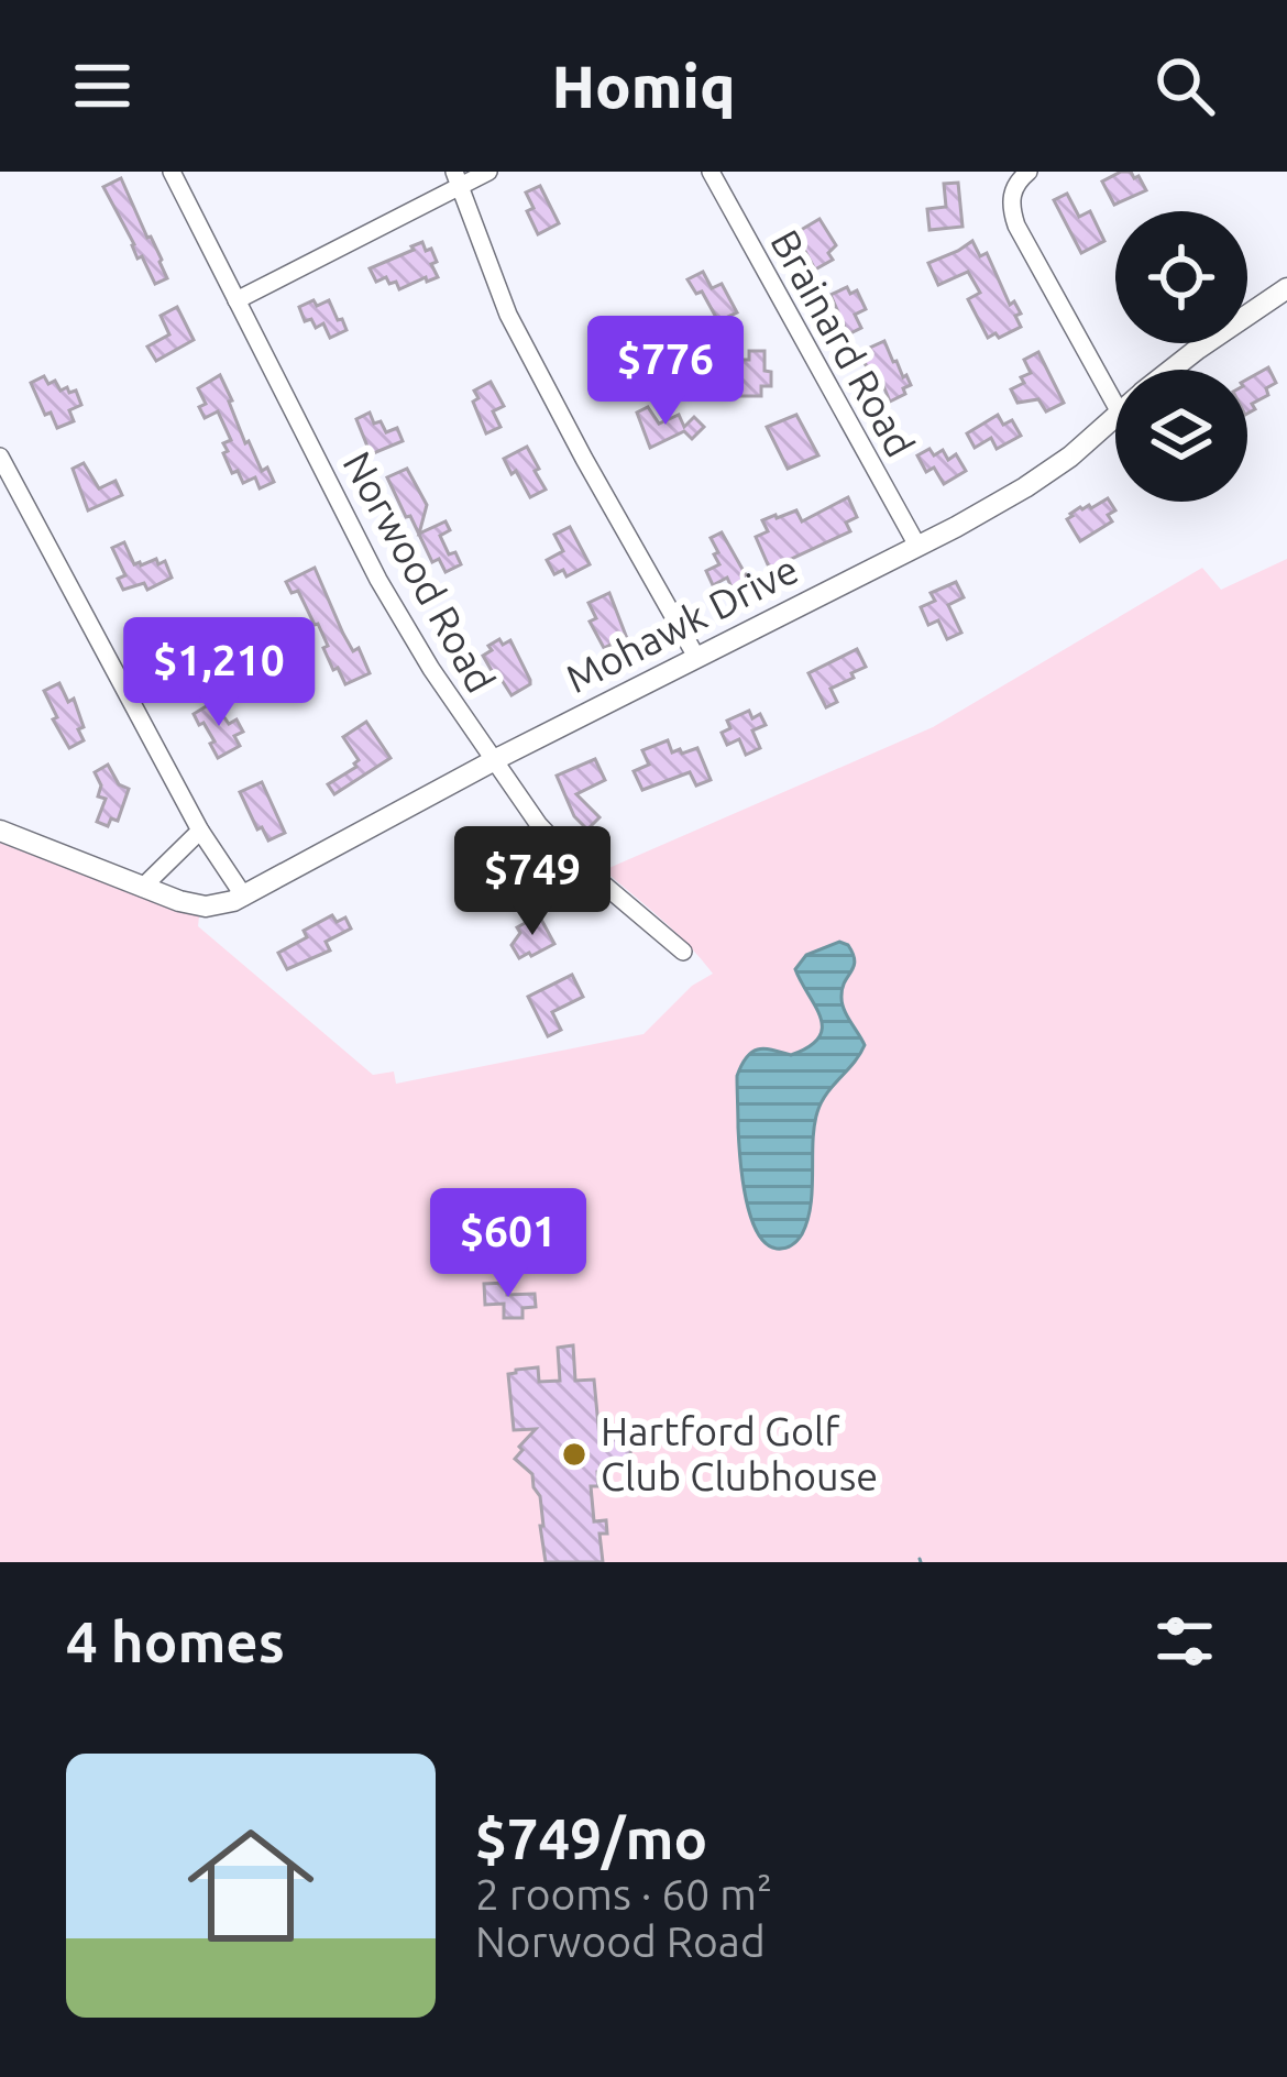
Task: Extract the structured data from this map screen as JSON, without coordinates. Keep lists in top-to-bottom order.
{
  "streets": {
    "street": ["Brainard Road", "Norwood Road", "Mohawk Drive"]
  },
  "crossings": [
    ["Brainard Road", "Mohawk Drive"],
    ["Norwood Road", "Mohawk Drive"]
  ],
  "places": ["Hartford Golf Club Clubhouse"],
  "page": {
    "header": "Homiq",
    "price": [
      "$776",
      "$1,210",
      "$749",
      "$601"
    ],
    "heading": "4 homes",
    "list": [
      {
        "name": "$749/mo",
        "note": "2 rooms · 60 m² · Norwood Road"
      }
    ]
  }
}
